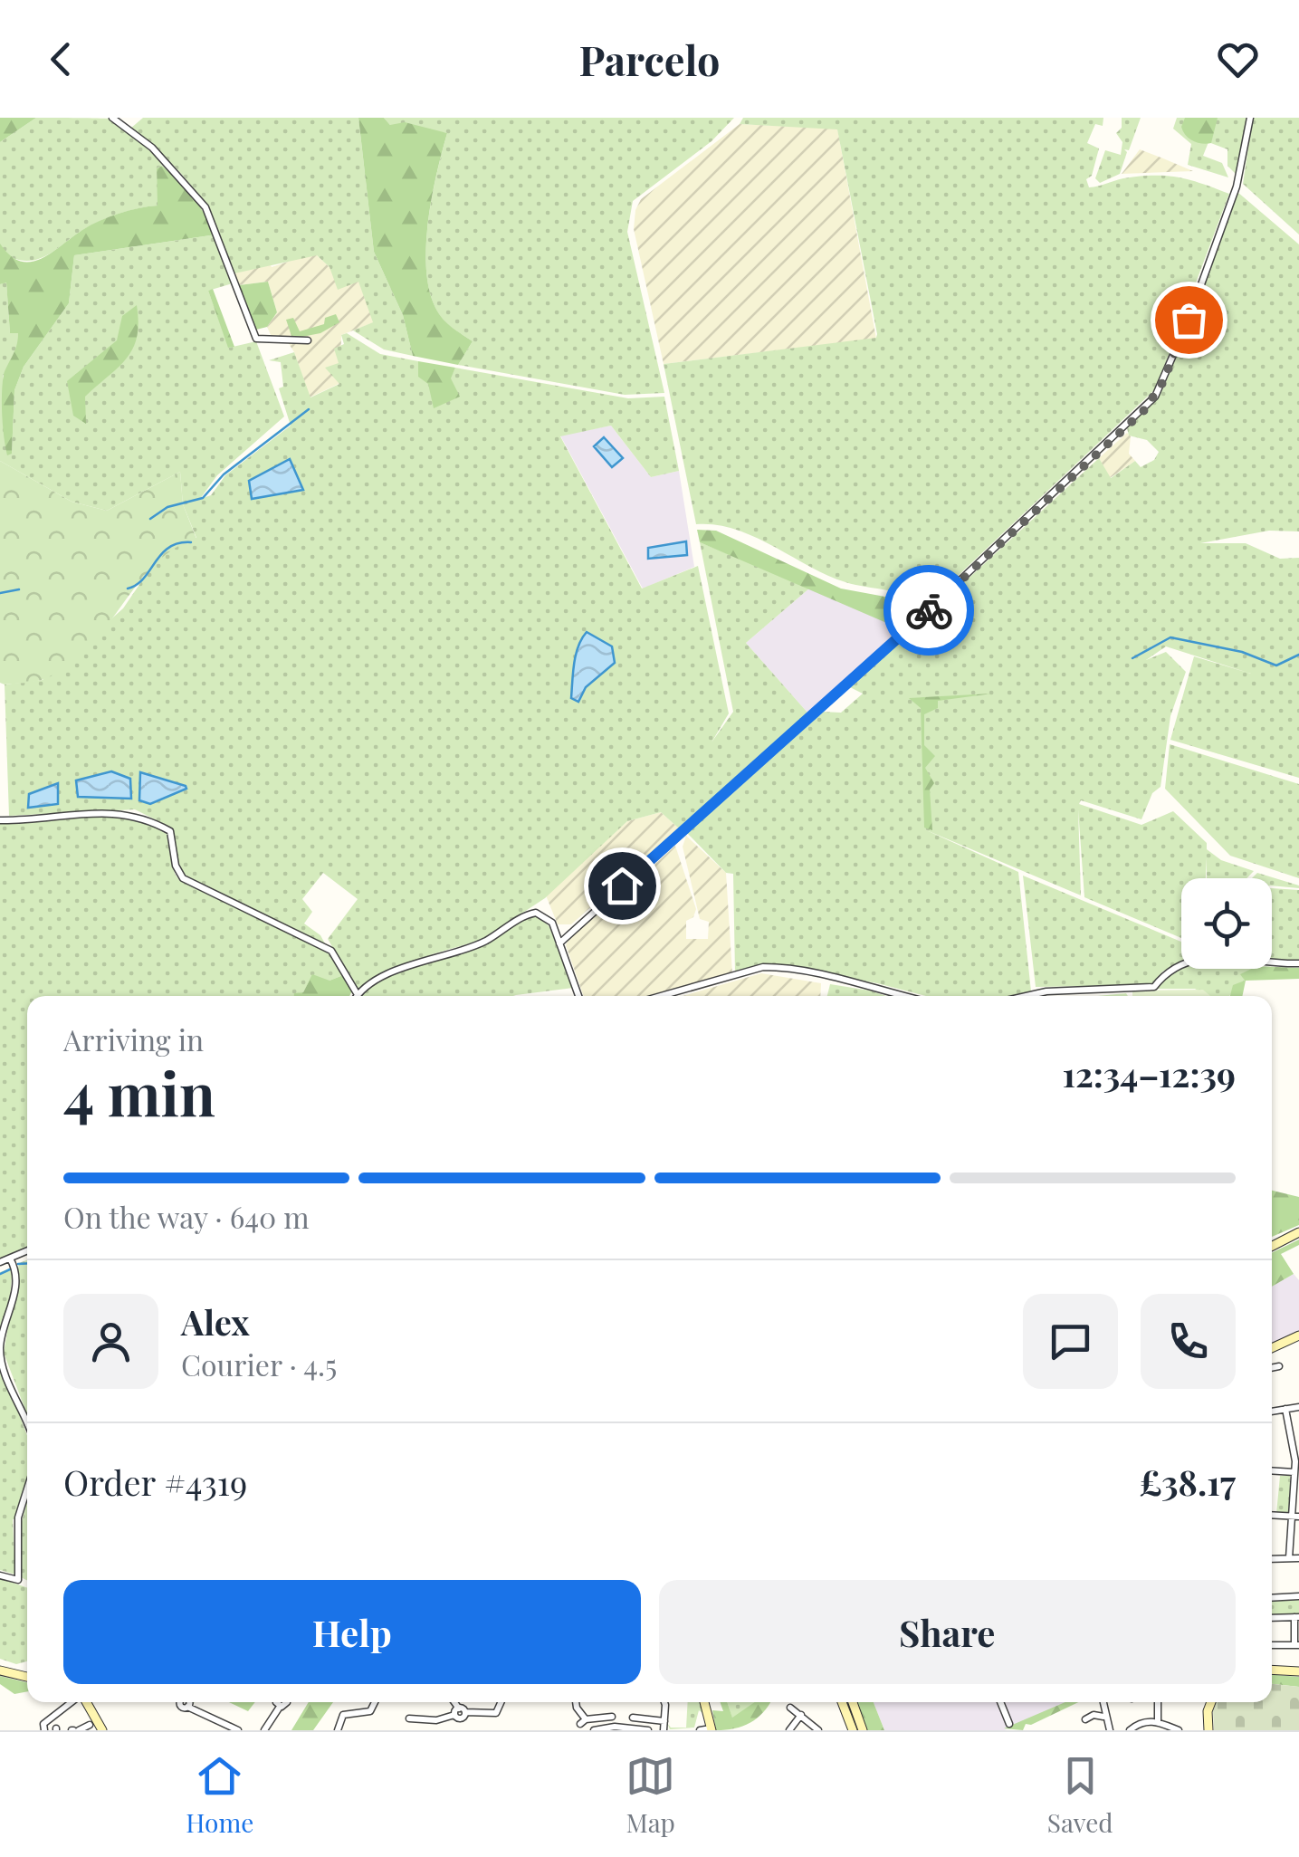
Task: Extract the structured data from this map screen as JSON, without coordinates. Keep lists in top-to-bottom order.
{
  "page": {
    "header": "Parcelo",
    "heading": ["4 min", "Arriving in", "12:34–12:39"],
    "panel": [
      "Alex",
      "Courier · 4.5",
      "Order #4319",
      "£38.17"
    ],
    "bar": "On the way · 640 m",
    "buttons": ["Help", "Share"],
    "tabs": ["Home", "Map", "Saved"]
  }
}
